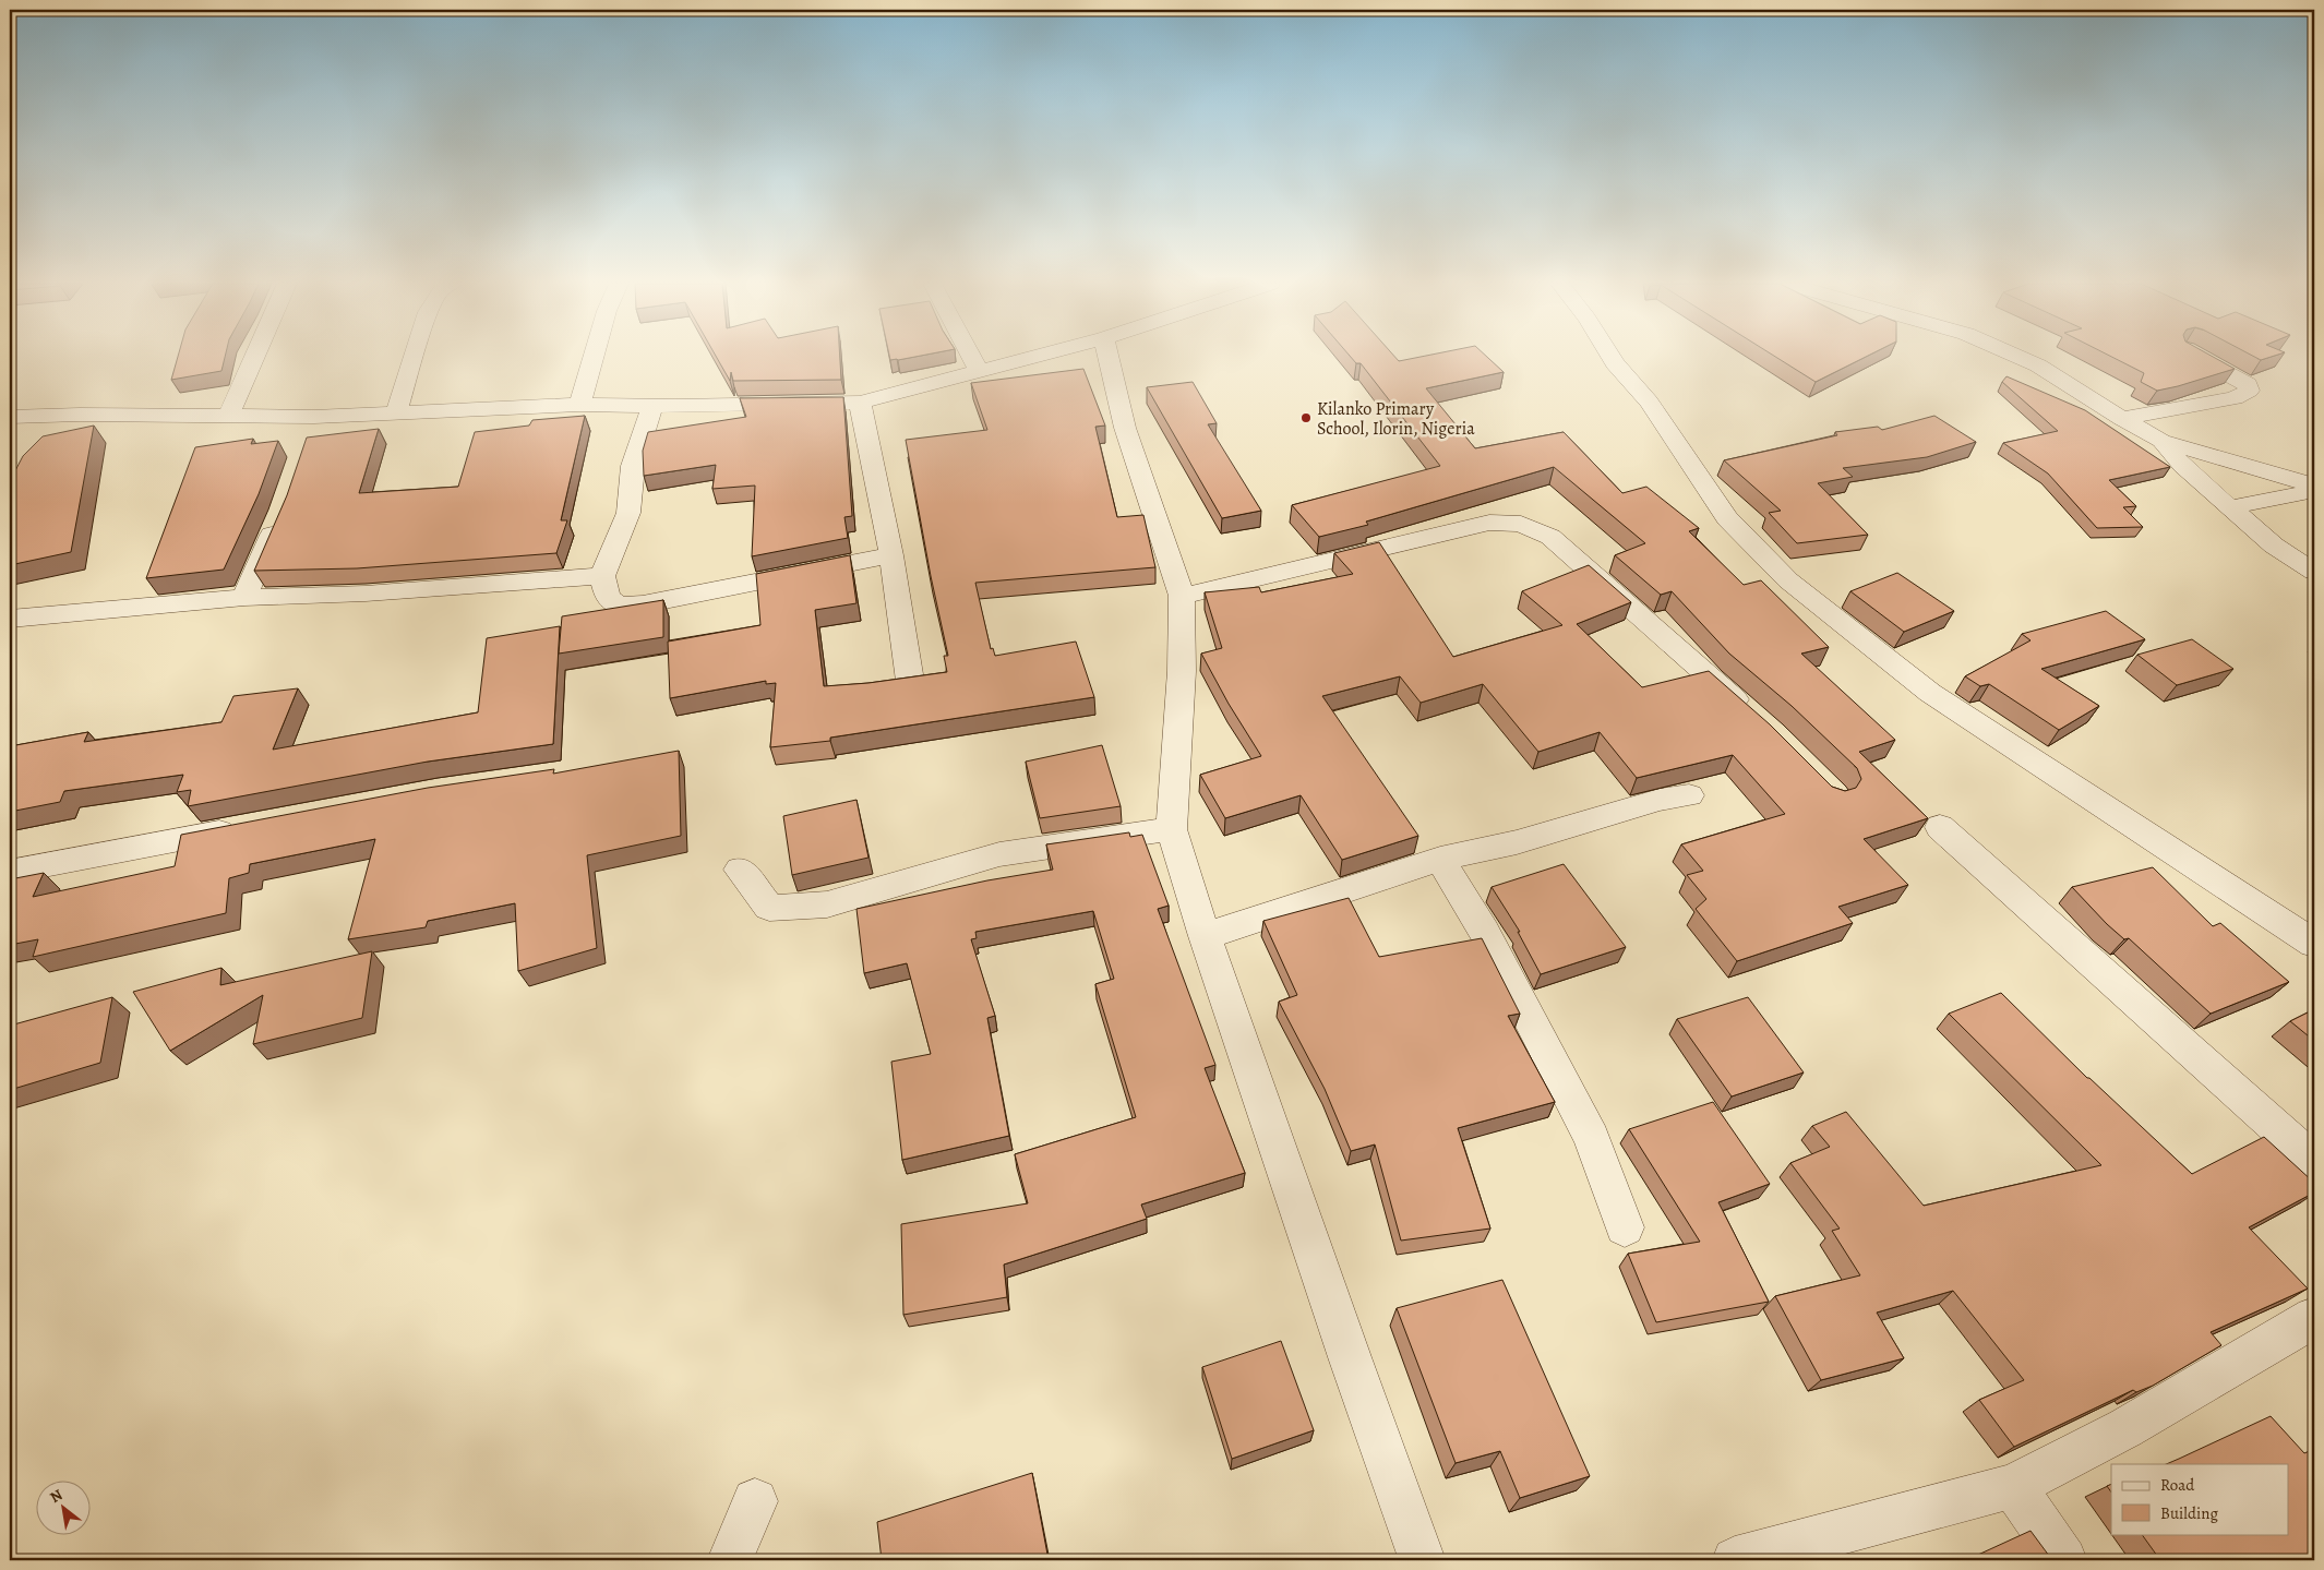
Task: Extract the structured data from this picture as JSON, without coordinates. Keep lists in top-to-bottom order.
{
  "places": ["Kilanko Primary School, Ilorin, Nigeria"],
  "legend": ["Road", "Building"],
  "north": "top left"
}
